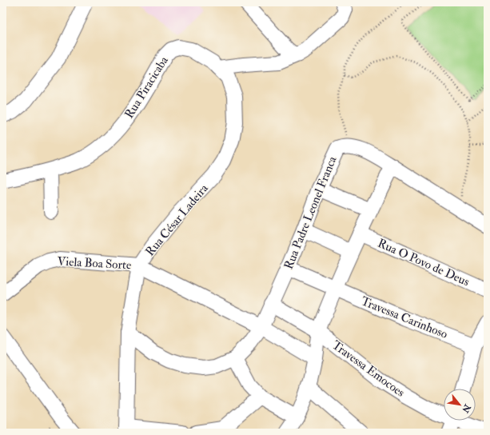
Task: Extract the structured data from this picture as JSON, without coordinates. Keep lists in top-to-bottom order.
{
  "streets": {
    "street": [
      "Rua Piracicaba",
      "Rua Padre Leonel Franca",
      "Rua César Ladeira",
      "Rua O Povo de Deus",
      "Viela Boa Sorte",
      "Travessa Carinhoso",
      "Travessa Emocoes"
    ]
  },
  "crossings": [
    ["Rua Piracicaba", "Rua César Ladeira"],
    ["Rua Padre Leonel Franca", "Rua César Ladeira"],
    ["Rua Padre Leonel Franca", "Travessa Carinhoso"],
    ["Rua Padre Leonel Franca", "Travessa Emocoes"],
    ["Rua César Ladeira", "Viela Boa Sorte"]
  ],
  "north": "bottom right"
}
